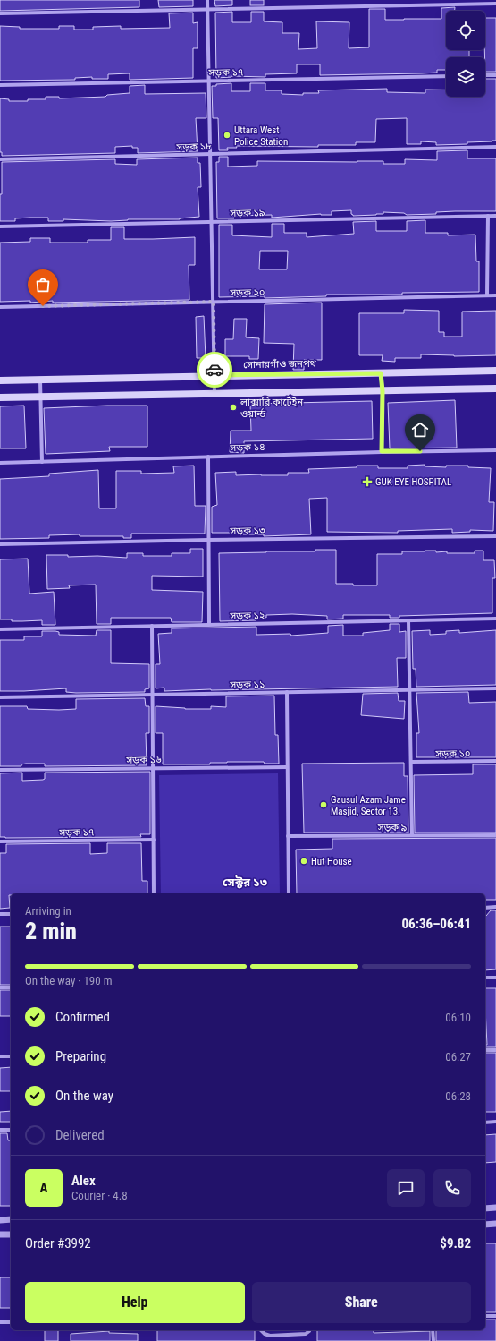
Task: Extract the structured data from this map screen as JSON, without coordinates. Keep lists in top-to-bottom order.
{
  "streets": {
    "main road": ["সোনারগাঁও জনপথ"],
    "street": [
      "সড়ক ১৭",
      "সড়ক ১৮",
      "সড়ক ১৯",
      "সড়ক ২০",
      "সড়ক ১৪",
      "সড়ক ১৩",
      "সড়ক ১২",
      "সড়ক ১১",
      "সড়ক ১০",
      "সড়ক ১৬",
      "সড়ক ৯"
    ]
  },
  "districts": ["সেক্টর ১৩"],
  "places": {
    "other": [
      "Uttara West Police Station",
      "লাক্সারি কার্টেইন ওয়ার্ল্ড",
      "Gausul Azam Jame Masjid, Sector 13.",
      "Hut House"
    ],
    "health": ["GUK EYE HOSPITAL"]
  },
  "page": {
    "heading": ["2 min", "Arriving in", "06:36–06:41"],
    "panel": [
      "Alex",
      "Courier · 4.8",
      "Order #3992",
      "$9.82"
    ],
    "bar": "On the way · 190 m",
    "list": [
      ["Confirmed", "06:10"],
      ["Preparing", "06:27"],
      ["On the way", "06:28"],
      "Delivered"
    ],
    "round": "A",
    "buttons": ["Help", "Share"]
  }
}
